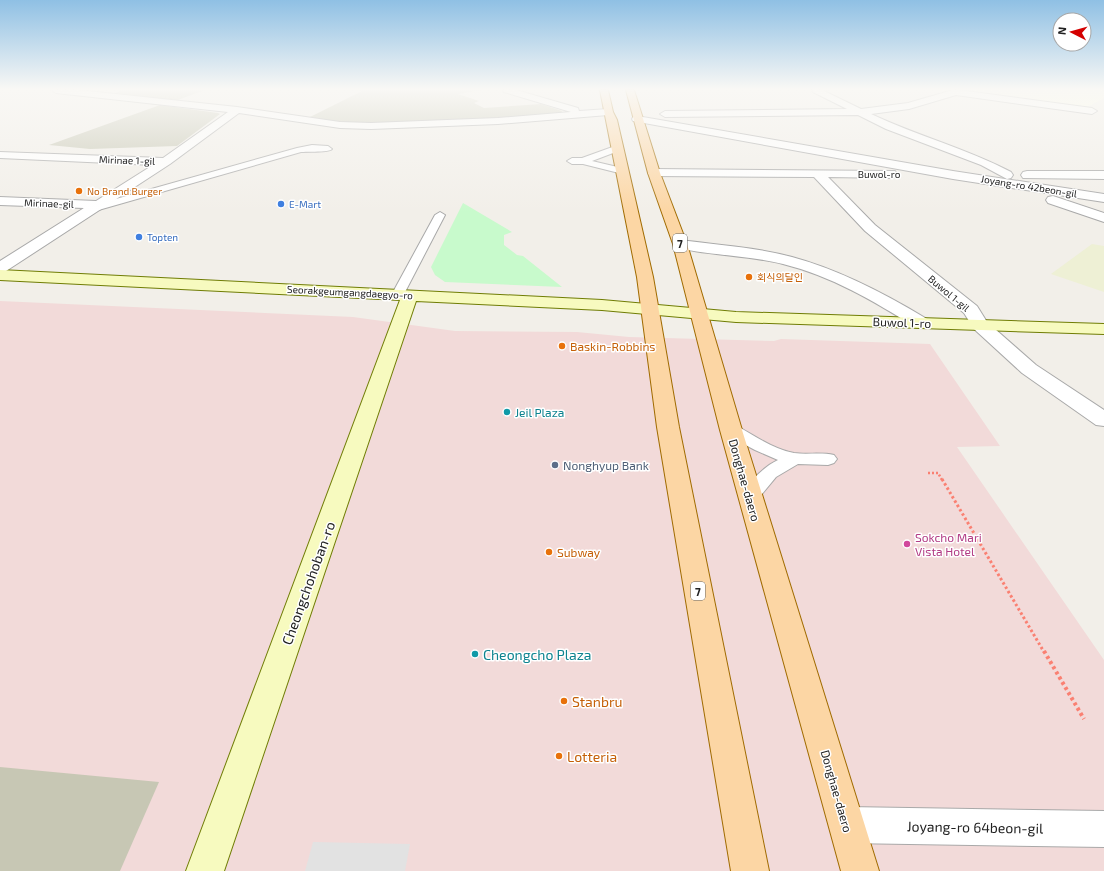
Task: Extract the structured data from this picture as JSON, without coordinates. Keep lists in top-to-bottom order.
{
  "streets": {
    "main road": ["7", "Donghae-daero"],
    "street": [
      "Mirinae 1-gil",
      "Buwol-ro",
      "Joyang-ro 42beon-gil",
      "Mirinae-gil",
      "Seorakgeumgangdaegyo-ro",
      "Buwol 1-gil",
      "Buwol 1-ro",
      "Cheongchohoban-ro",
      "Joyang-ro 64beon-gil"
    ]
  },
  "crossings": [
    ["Buwol-ro", "Joyang-ro 42beon-gil"],
    ["Buwol-ro", "Buwol 1-gil"],
    ["Buwol-ro", "Donghae-daero"],
    ["7", "Seorakgeumgangdaegyo-ro"],
    ["Seorakgeumgangdaegyo-ro", "Buwol 1-ro"],
    ["Seorakgeumgangdaegyo-ro", "Donghae-daero"],
    ["Seorakgeumgangdaegyo-ro", "Cheongchohoban-ro"],
    ["Buwol 1-gil", "Buwol 1-ro"],
    ["Buwol 1-ro", "Donghae-daero"],
    ["Donghae-daero", "Joyang-ro 64beon-gil"]
  ],
  "places": [
    "No Brand Burger",
    "E-Mart",
    "Topten",
    "회식의달인",
    "Baskin-Robbins",
    "Jeil Plaza",
    "Nonghyup Bank",
    "Sokcho Mari Vista Hotel",
    "Subway",
    "Cheongcho Plaza",
    "Stanbru",
    "Lotteria"
  ],
  "north": "left"
}
